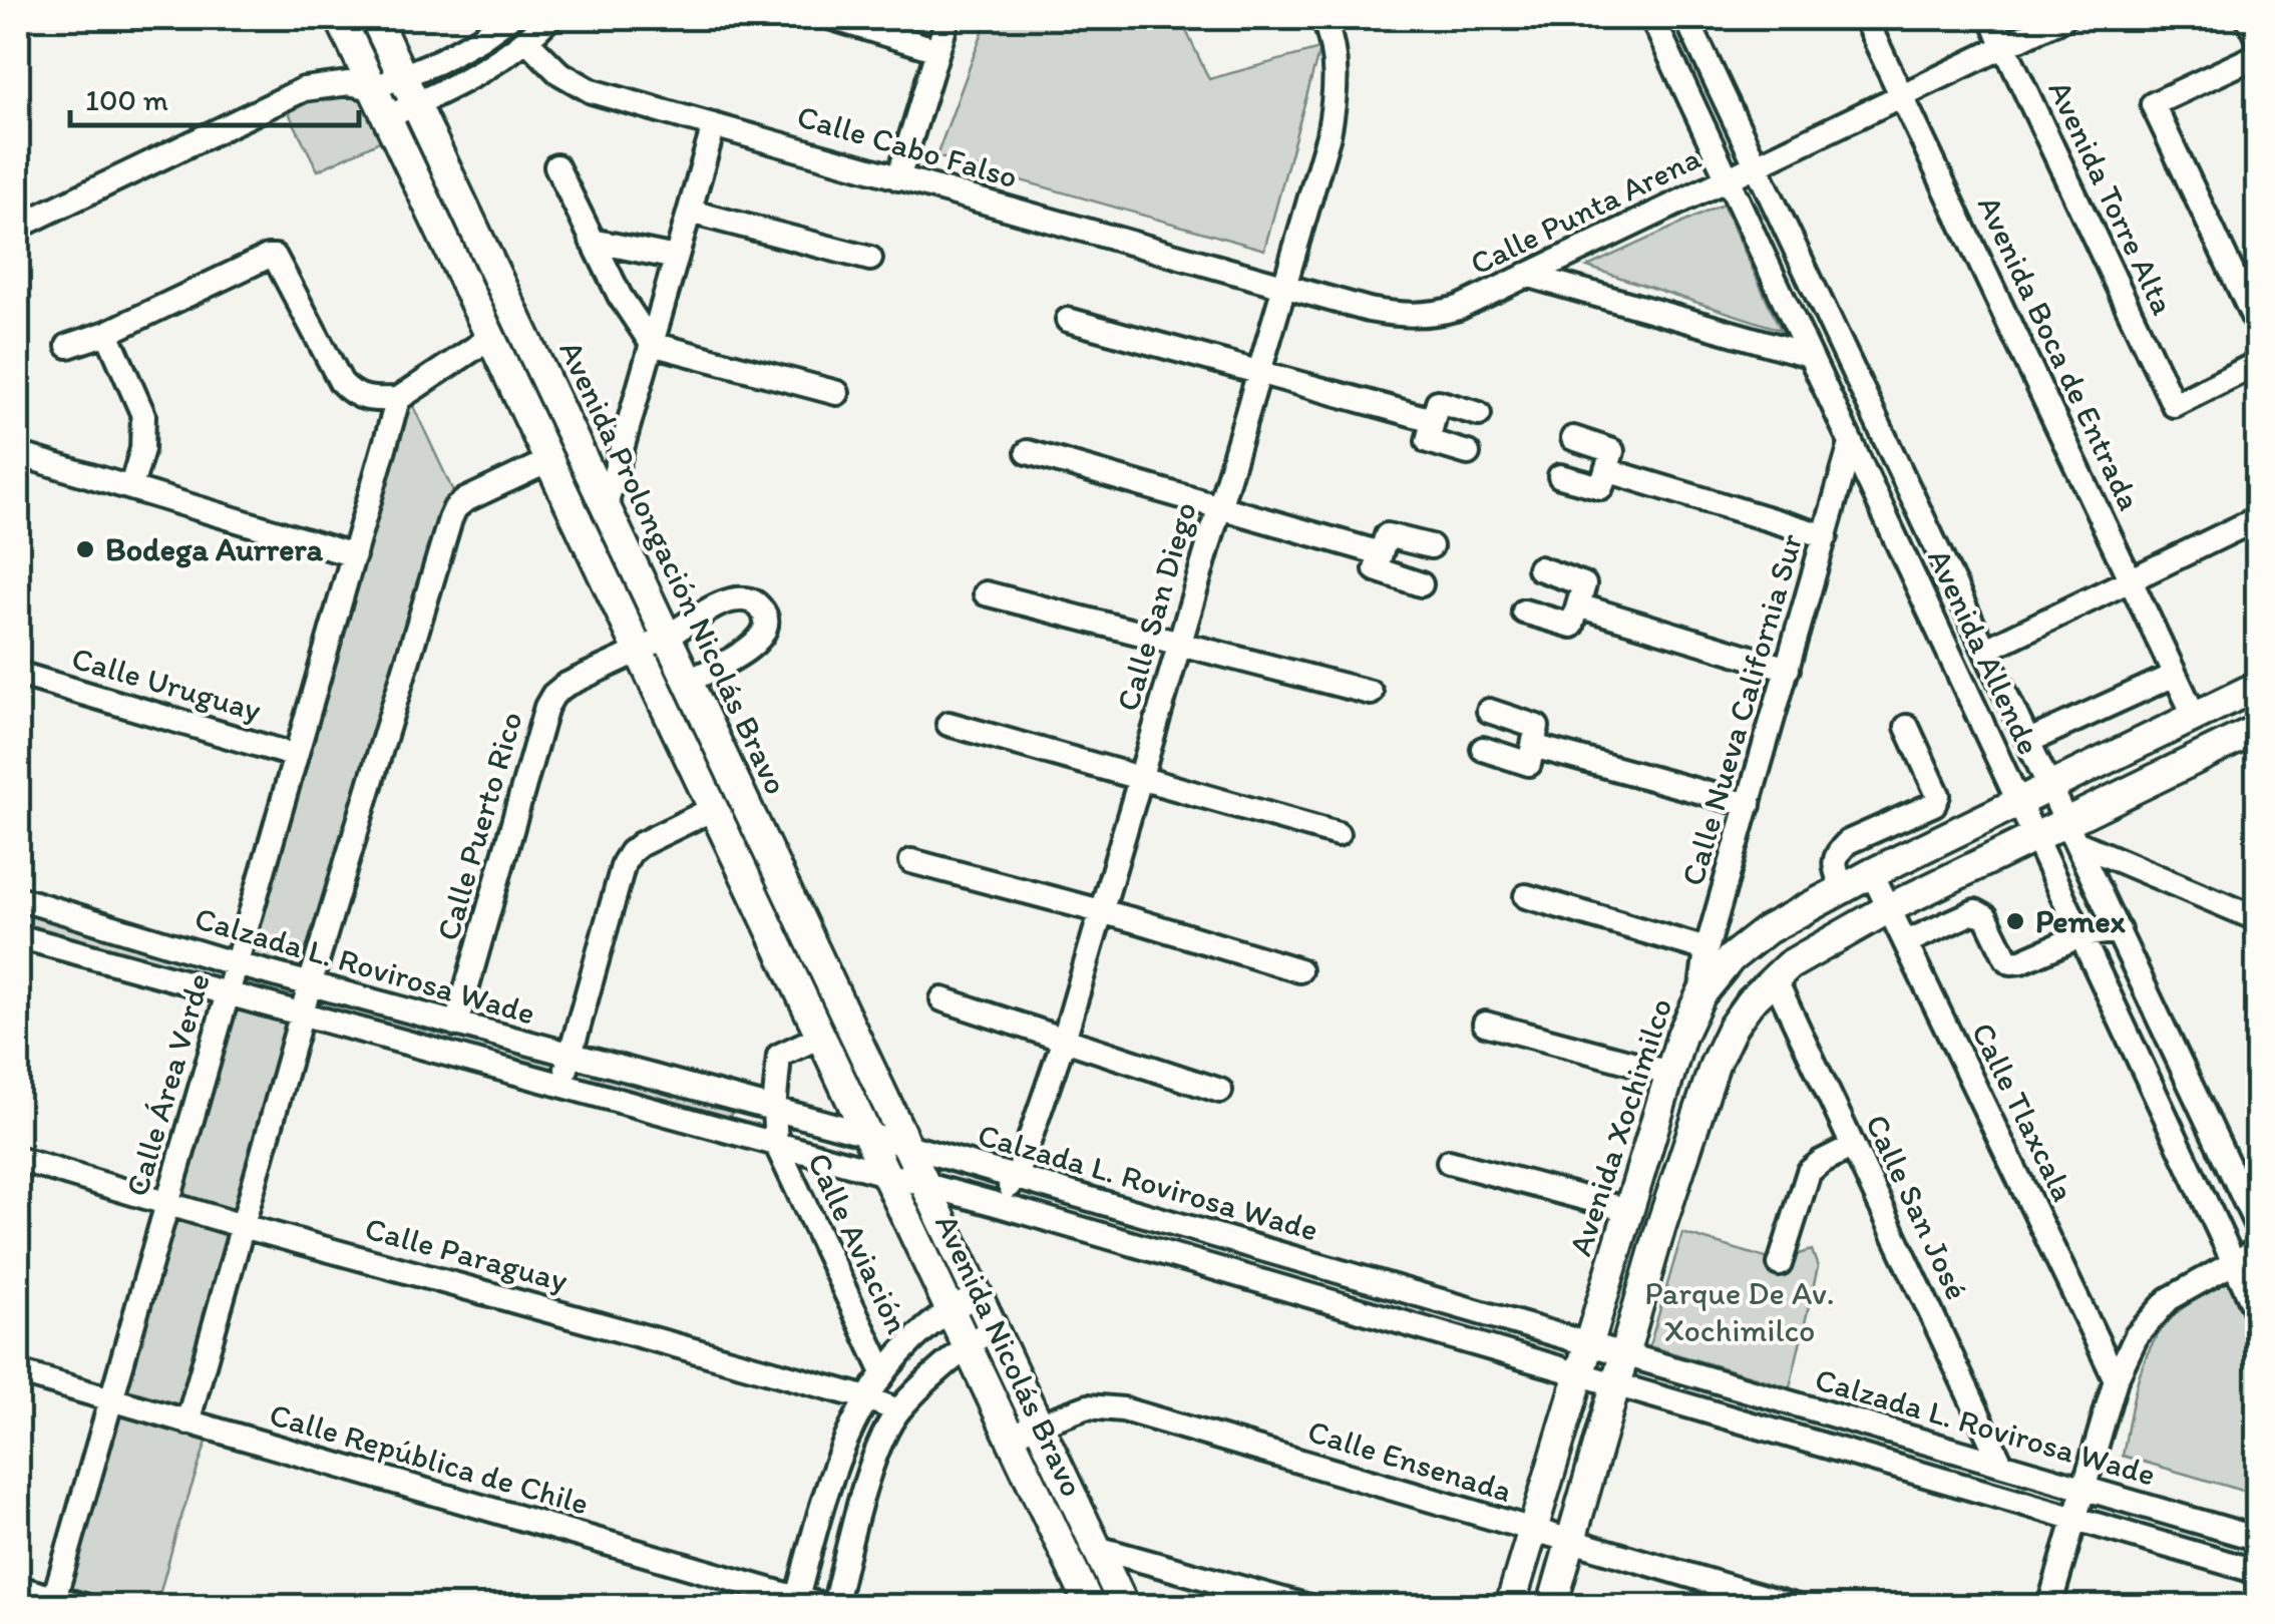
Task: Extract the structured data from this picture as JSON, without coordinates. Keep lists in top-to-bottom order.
{
  "streets": {
    "main road": ["Avenida Prolongación Nicolás Bravo", "Avenida Xochimilco", "Avenida Nicolás Bravo"],
    "street": [
      "Calle Cabo Falso",
      "Avenida Torre Alta",
      "Calle Punta Arena",
      "Avenida Boca de Entrada",
      "Calle San Diego",
      "Avenida Allende",
      "Calle Uruguay",
      "Calle Nueva California Sur",
      "Calle Puerto Rico",
      "Calzada L. Rovirosa Wade",
      "Calle Área Verde",
      "Calle Tlaxcala",
      "Calle San José",
      "Calle Aviación",
      "Calle Paraguay",
      "Calle República de Chile",
      "Calle Ensenada"
    ]
  },
  "crossings": [
    ["Calle Cabo Falso", "Calle Punta Arena"],
    ["Calle Cabo Falso", "Calle San Diego"],
    ["Avenida Torre Alta", "Calle Punta Arena"],
    ["Calle Punta Arena", "Avenida Boca de Entrada"],
    ["Calle Punta Arena", "Calle San Diego"],
    ["Calle Punta Arena", "Avenida Allende"],
    ["Avenida Boca de Entrada", "Avenida Xochimilco"],
    ["Avenida Prolongación Nicolás Bravo", "Calle Puerto Rico"],
    ["Avenida Prolongación Nicolás Bravo", "Calzada L. Rovirosa Wade"],
    ["Avenida Prolongación Nicolás Bravo", "Avenida Nicolás Bravo"],
    ["Calle San Diego", "Calzada L. Rovirosa Wade"],
    ["Avenida Allende", "Calle Nueva California Sur"],
    ["Avenida Allende", "Avenida Xochimilco"],
    ["Calle Uruguay", "Calle Área Verde"],
    ["Calle Nueva California Sur", "Avenida Xochimilco"],
    ["Calle Puerto Rico", "Calzada L. Rovirosa Wade"],
    ["Calzada L. Rovirosa Wade", "Calle Área Verde"],
    ["Calzada L. Rovirosa Wade", "Avenida Xochimilco"],
    ["Calzada L. Rovirosa Wade", "Calle San José"],
    ["Calzada L. Rovirosa Wade", "Calle Aviación"],
    ["Calzada L. Rovirosa Wade", "Avenida Nicolás Bravo"],
    ["Calle Área Verde", "Calle Paraguay"],
    ["Calle Área Verde", "Calle República de Chile"],
    ["Calle Tlaxcala", "Avenida Xochimilco"],
    ["Avenida Xochimilco", "Calle Ensenada"],
    ["Avenida Nicolás Bravo", "Calle Ensenada"]
  ],
  "parks": ["Parque De Av. Xochimilco"],
  "places": ["Bodega Aurrera", "Pemex"],
  "scale_bar": "100 m"
}
